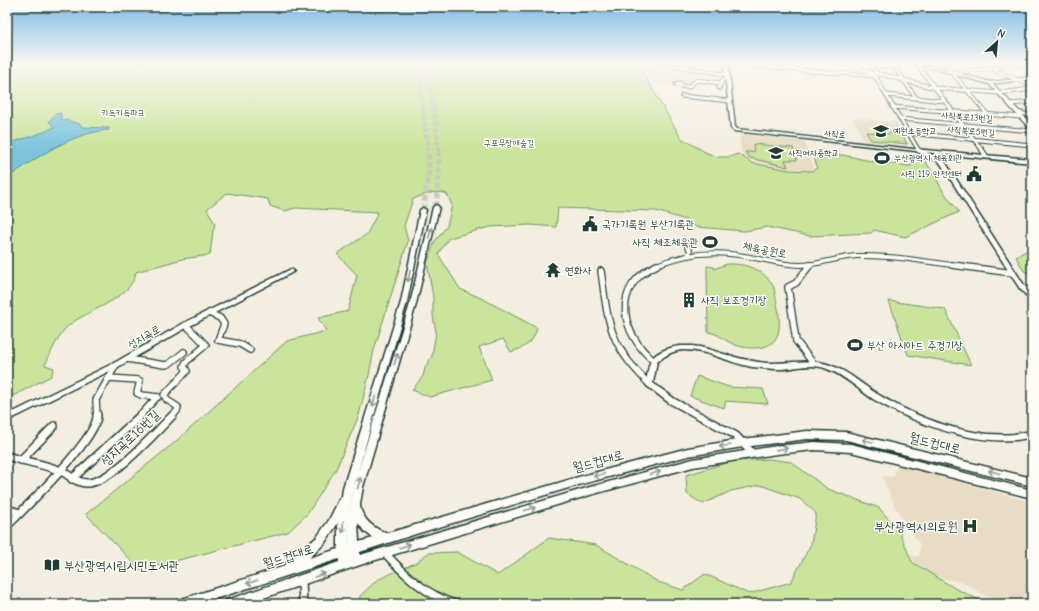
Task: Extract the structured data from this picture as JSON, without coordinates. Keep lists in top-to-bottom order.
{
  "streets": {
    "main road": ["사직로", "월드컵대로"],
    "street": [
      "사직북로13번길",
      "사직북로5번길",
      "체육공원로",
      "성지곡로",
      "성지곡로16번길"
    ]
  },
  "parks": ["키득키득파크", "구포무장애숲길"],
  "places": {
    "school or university": ["예원초등학교", "사직여자중학교"],
    "sports": ["부산광역시 체육회관", "사직 체조체육관", "부산 아시아드 주경기장"],
    "public building": ["사직 119 안전센터", "국가기록원 부산기록관"],
    "temple": ["연화사"],
    "building": ["사직 보조경기장"],
    "hospital": ["부산광역시의료원"],
    "library": ["부산광역시립시민도서관"]
  },
  "north": "top right"
}
